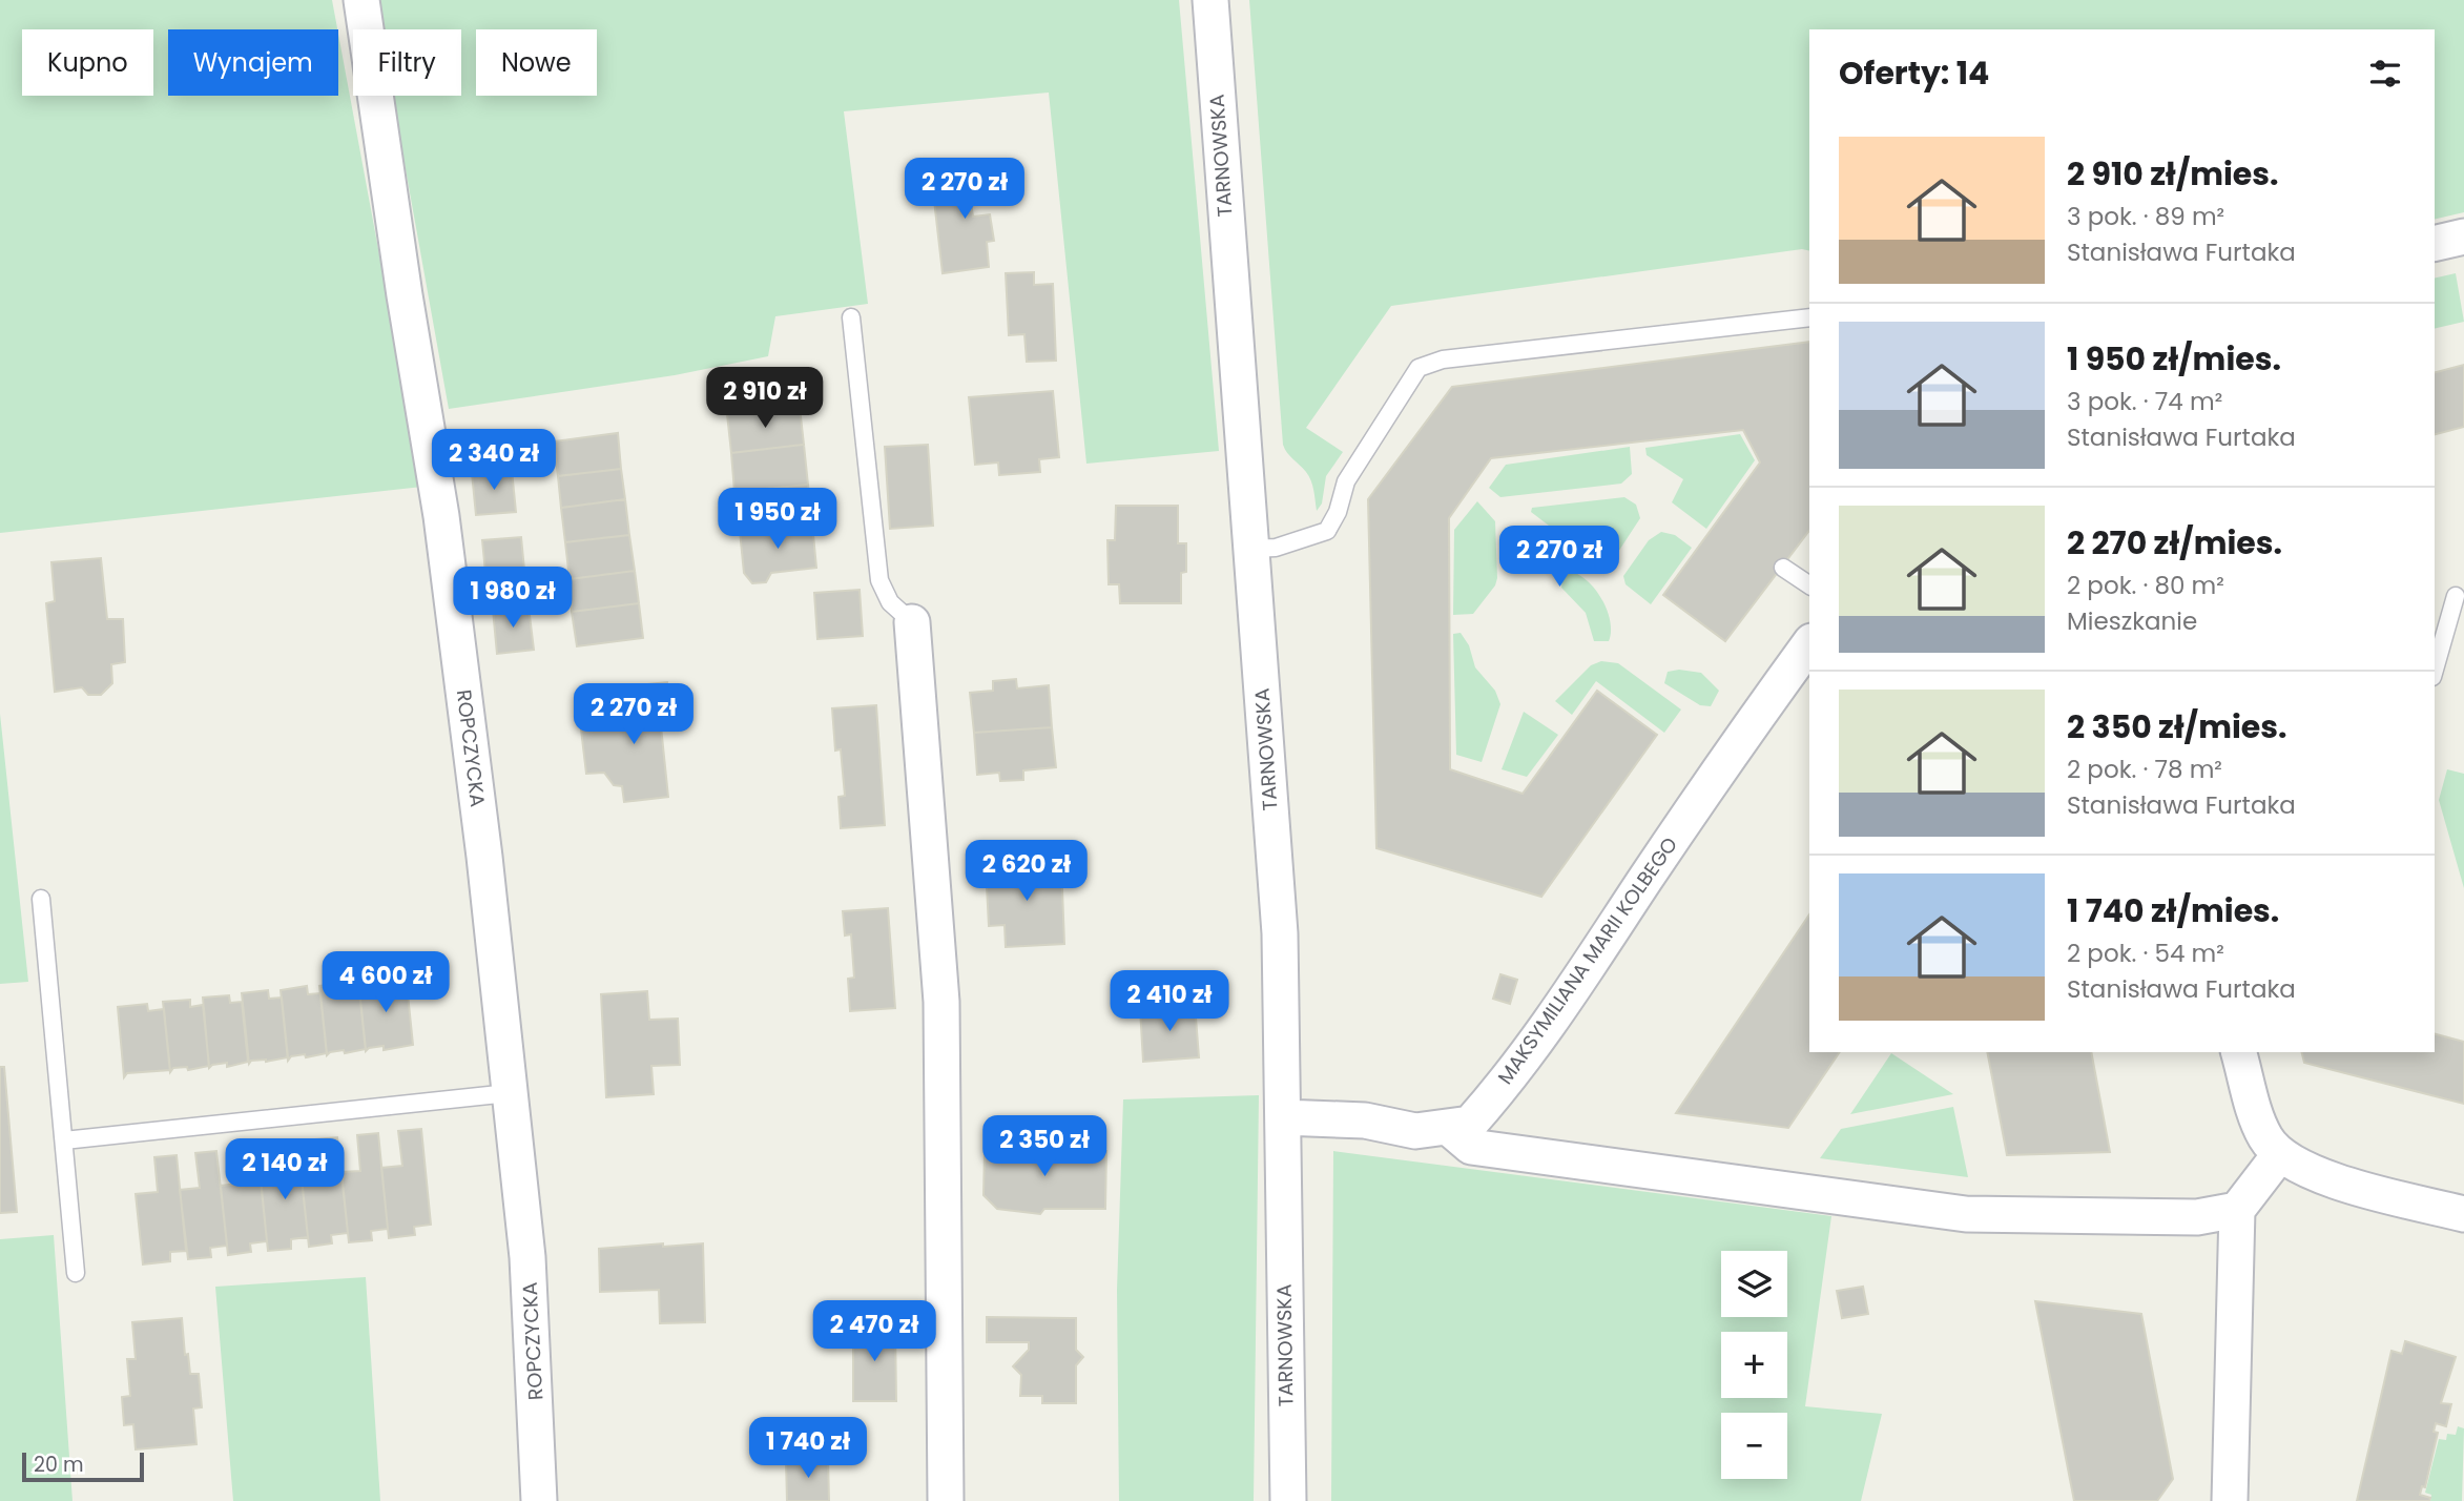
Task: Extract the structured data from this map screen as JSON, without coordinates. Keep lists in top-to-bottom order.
{
  "streets": {
    "street": ["TARNOWSKA", "ROPCZYCKA", "MAKSYMILIANA MARII KOLBEGO"]
  },
  "crossings": [
    ["TARNOWSKA", "MAKSYMILIANA MARII KOLBEGO"]
  ],
  "scale_bar": "20 m",
  "page": {
    "chip": [
      "Kupno",
      "Wynajem",
      "Filtry",
      "Nowe"
    ],
    "heading": "Oferty: 14",
    "list": [
      {
        "name": "2 910 zł/mies.",
        "note": "3 pok. · 89 m² · Stanisława Furtaka"
      },
      {
        "name": "1 950 zł/mies.",
        "note": "3 pok. · 74 m² · Stanisława Furtaka"
      },
      {
        "name": "2 270 zł/mies.",
        "note": "2 pok. · 80 m² · Mieszkanie"
      },
      {
        "name": "2 350 zł/mies.",
        "note": "2 pok. · 78 m² · Stanisława Furtaka"
      },
      {
        "name": "1 740 zł/mies.",
        "note": "2 pok. · 54 m² · Stanisława Furtaka"
      }
    ],
    "price": [
      "2 270 zł",
      "2 910 zł",
      "2 340 zł",
      "1 950 zł",
      "2 270 zł",
      "1 980 zł",
      "2 270 zł",
      "2 620 zł",
      "4 600 zł",
      "2 410 zł",
      "2 350 zł",
      "2 140 zł",
      "2 470 zł",
      "1 740 zł"
    ],
    "map_buttons": ["+", "−"],
    "scale": "20 m"
  }
}
